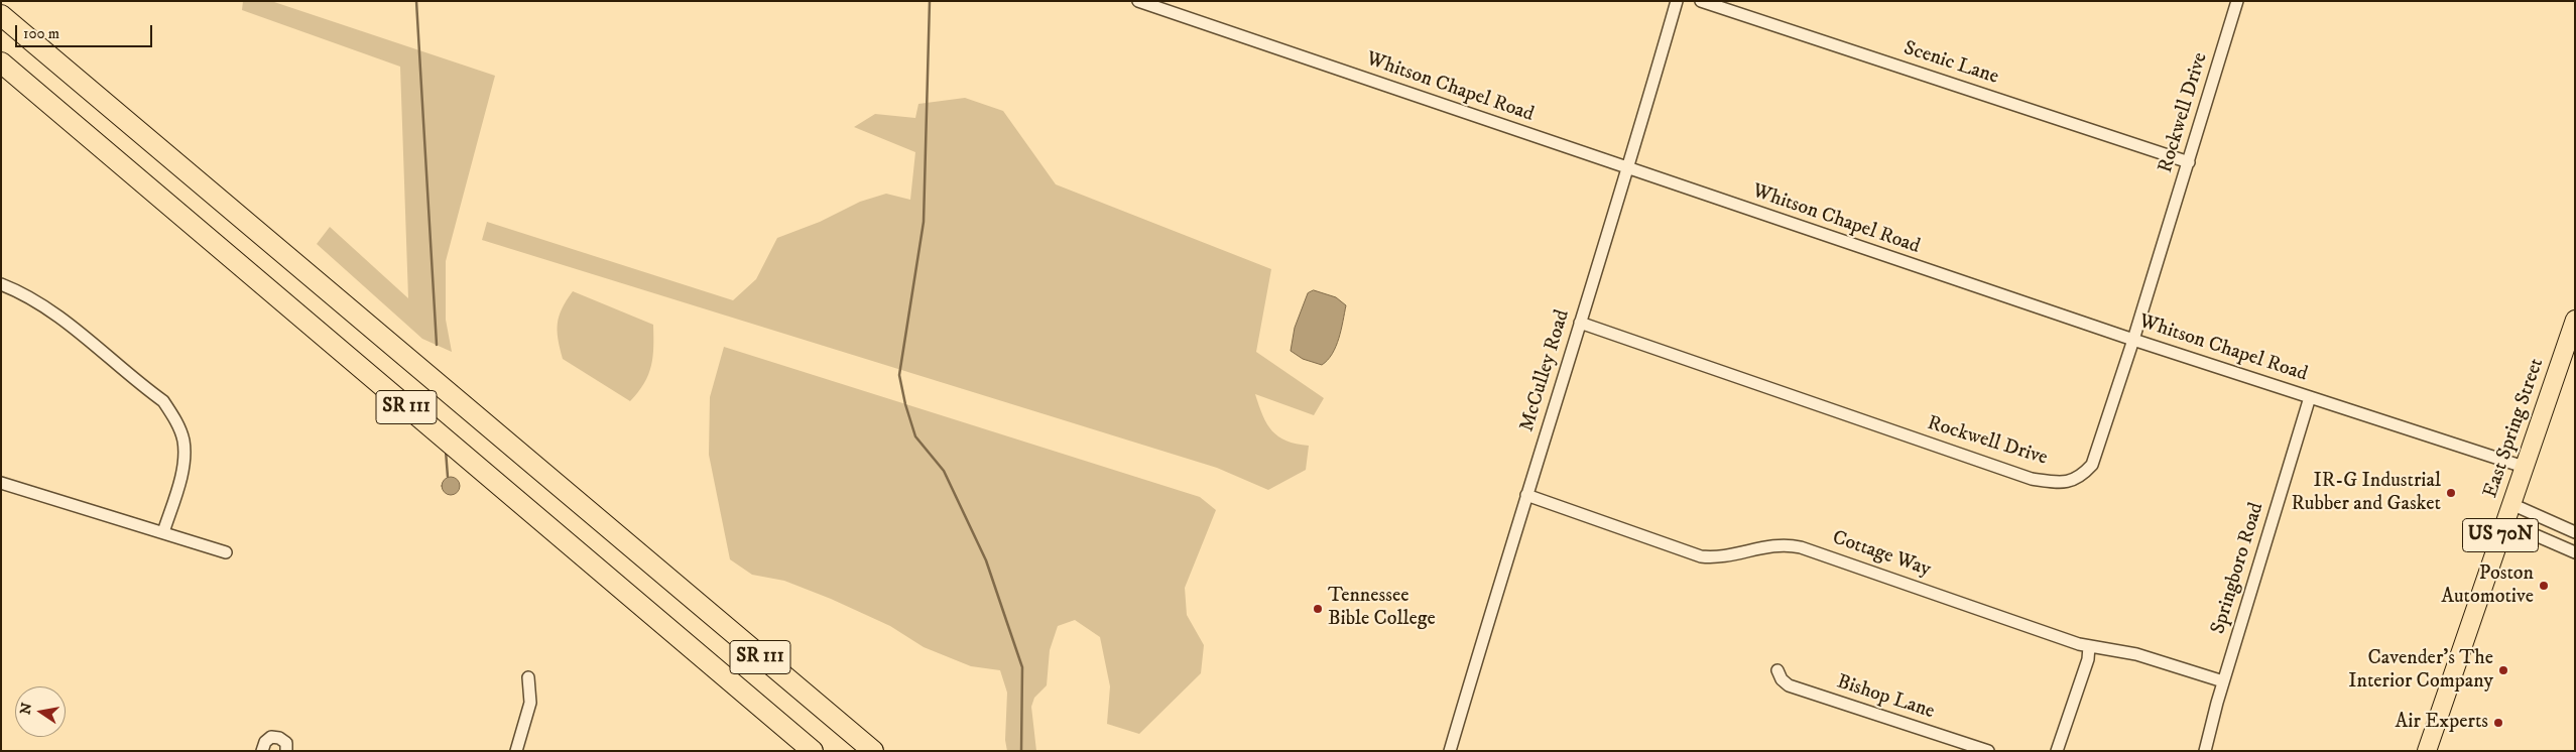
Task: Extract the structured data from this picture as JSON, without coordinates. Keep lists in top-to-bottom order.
{
  "streets": {
    "highway": ["SR 111"],
    "main road": ["East Spring Street", "US 70N"],
    "street": [
      "Scenic Lane",
      "Whitson Chapel Road",
      "Rockwell Drive",
      "McCulley Road",
      "Cottage Way",
      "Springboro Road",
      "Bishop Lane"
    ]
  },
  "crossings": [
    ["Scenic Lane", "Rockwell Drive"],
    ["Whitson Chapel Road", "Rockwell Drive"],
    ["Whitson Chapel Road", "McCulley Road"],
    ["Whitson Chapel Road", "East Spring Street"],
    ["Whitson Chapel Road", "Springboro Road"],
    ["Rockwell Drive", "McCulley Road"],
    ["McCulley Road", "Cottage Way"],
    ["Cottage Way", "Springboro Road"]
  ],
  "places": [
    "IR-G Industrial Rubber and Gasket",
    "Poston Automotive",
    "Tennessee Bible College",
    "Cavender's The Interior Company",
    "Air Experts"
  ],
  "scale_bar": "100 m",
  "north": "left"
}
